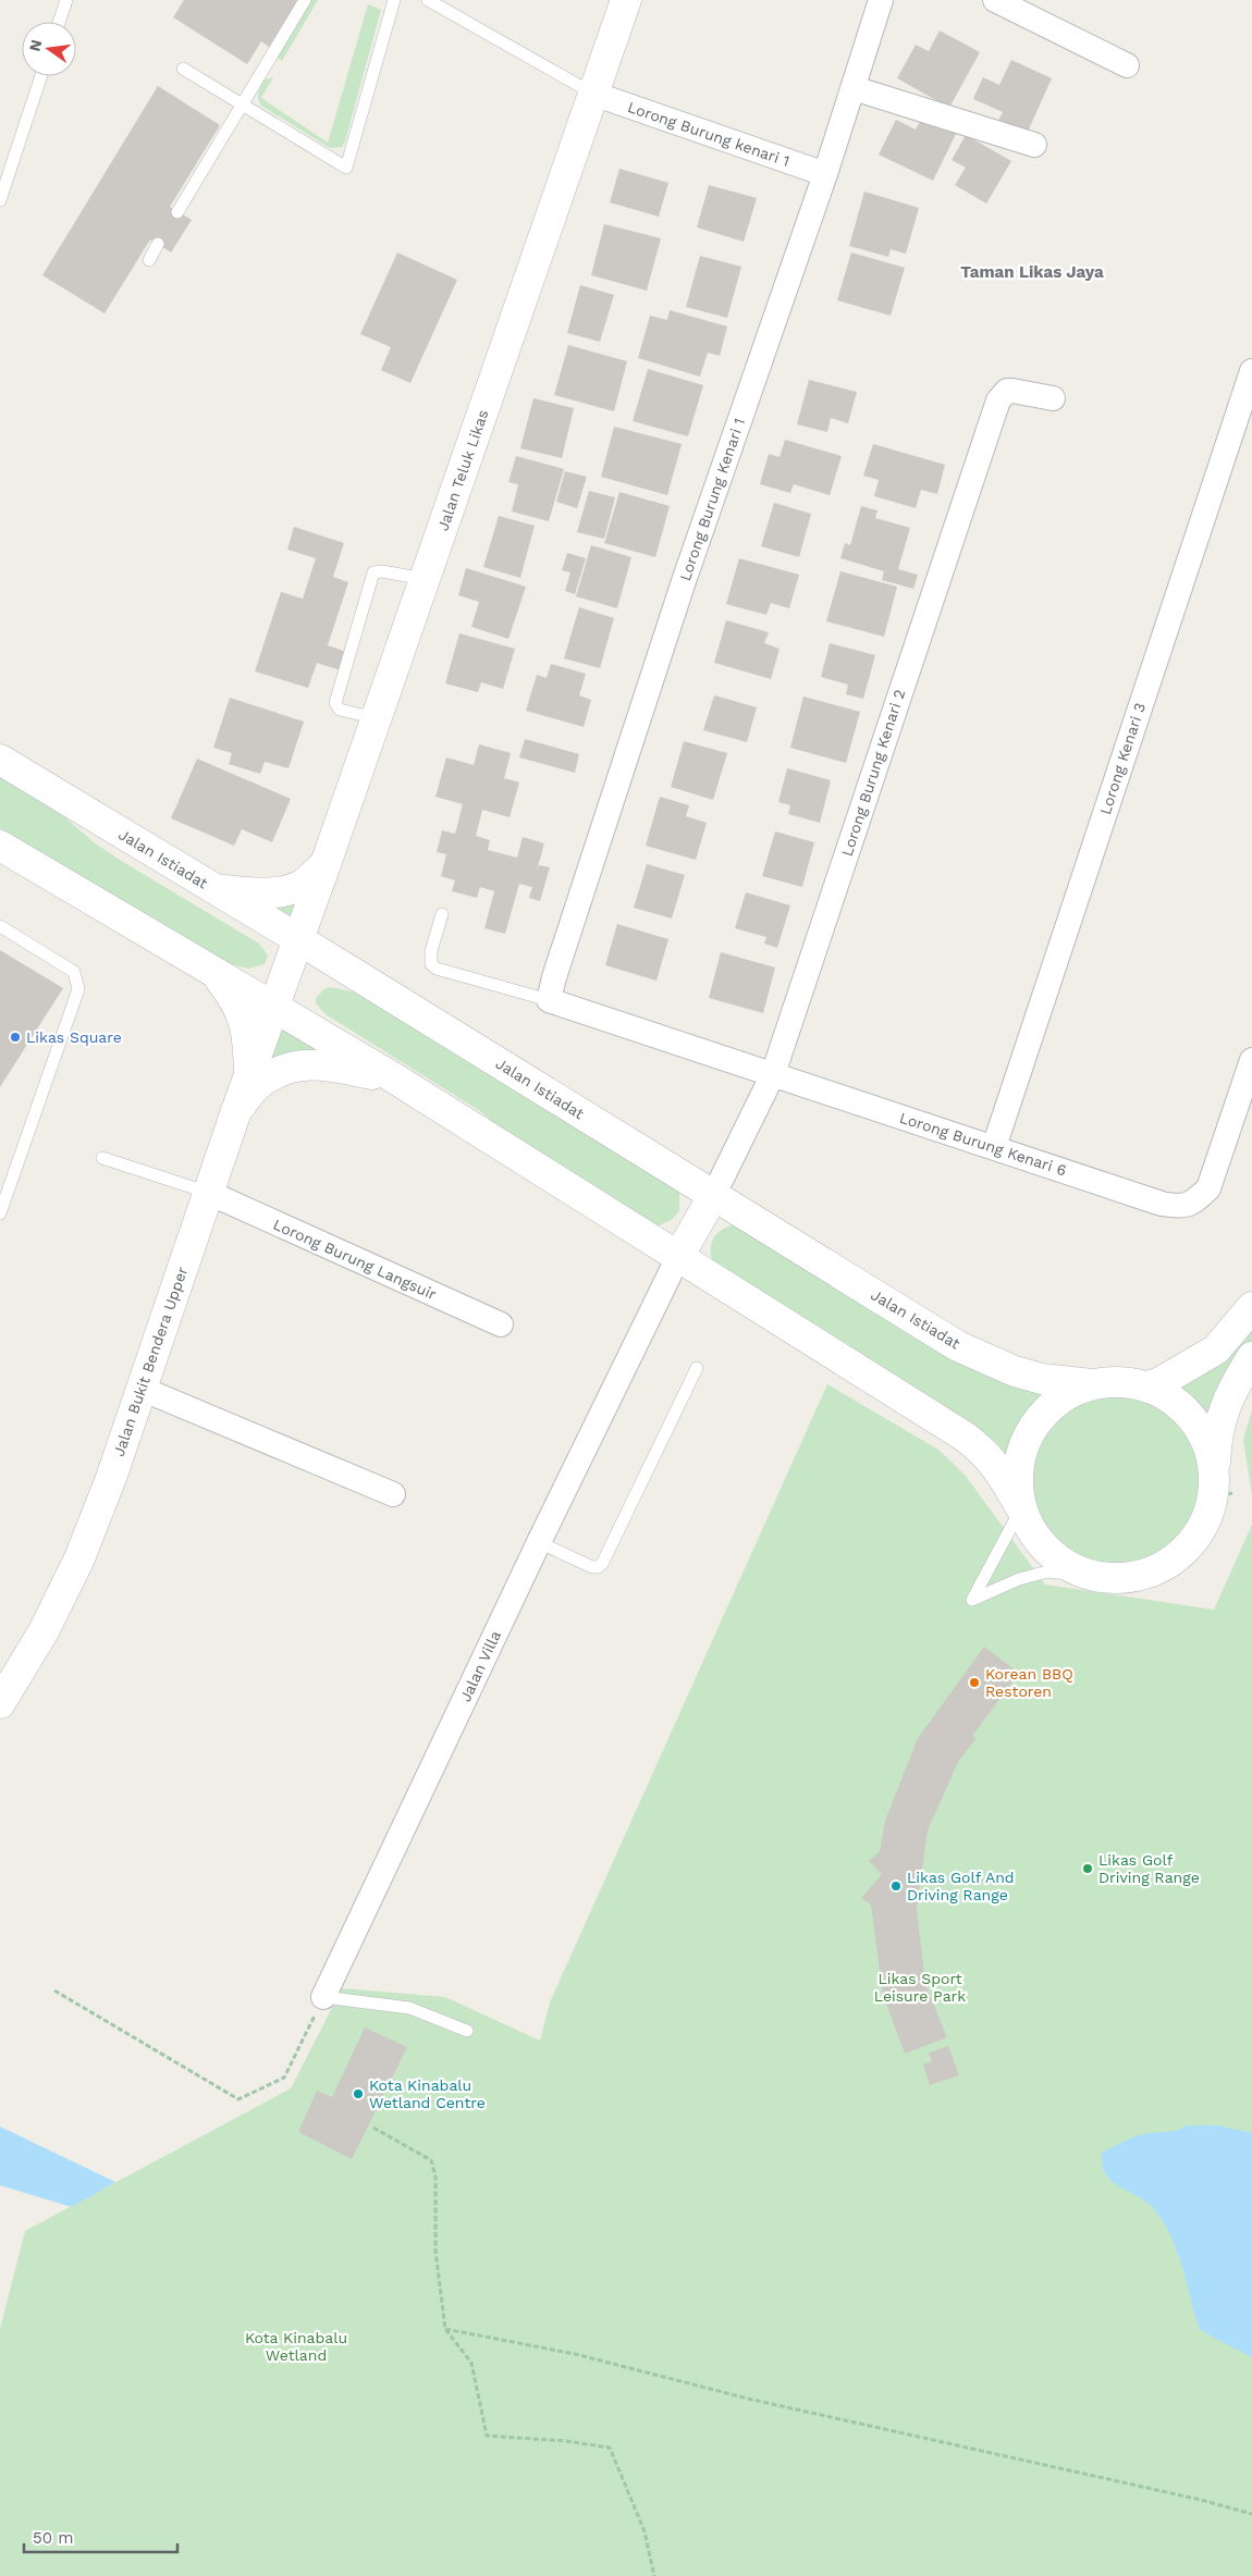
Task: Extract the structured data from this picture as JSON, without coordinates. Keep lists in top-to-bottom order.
{
  "streets": {
    "main road": ["Jalan Teluk Likas", "Jalan Istiadat", "Jalan Bukit Bendera Upper"],
    "street": [
      "Lorong Burung kenari 1",
      "Lorong Burung Kenari 1",
      "Lorong Kenari 3",
      "Lorong Burung Kenari 2",
      "Lorong Burung Kenari 6",
      "Lorong Burung Langsuir",
      "Jalan Villa"
    ]
  },
  "crossings": [
    ["Lorong Burung kenari 1", "Jalan Teluk Likas"],
    ["Lorong Burung kenari 1", "Lorong Burung Kenari 1"],
    ["Jalan Teluk Likas", "Jalan Istiadat"],
    ["Jalan Teluk Likas", "Jalan Bukit Bendera Upper"],
    ["Lorong Burung Kenari 1", "Lorong Burung Kenari 6"],
    ["Lorong Kenari 3", "Lorong Burung Kenari 6"],
    ["Lorong Burung Kenari 2", "Jalan Istiadat"],
    ["Lorong Burung Kenari 2", "Lorong Burung Kenari 6"],
    ["Lorong Burung Langsuir", "Jalan Bukit Bendera Upper"]
  ],
  "districts": ["Taman Likas Jaya"],
  "parks": ["Likas Sport Leisure Park", "Kota Kinabalu Wetland"],
  "places": [
    "Likas Square",
    "Korean BBQ Restoren",
    "Likas Golf Driving Range",
    "Likas Golf And Driving Range",
    "Kota Kinabalu Wetland Centre"
  ],
  "scale_bar": "50 m",
  "north": "left"
}
